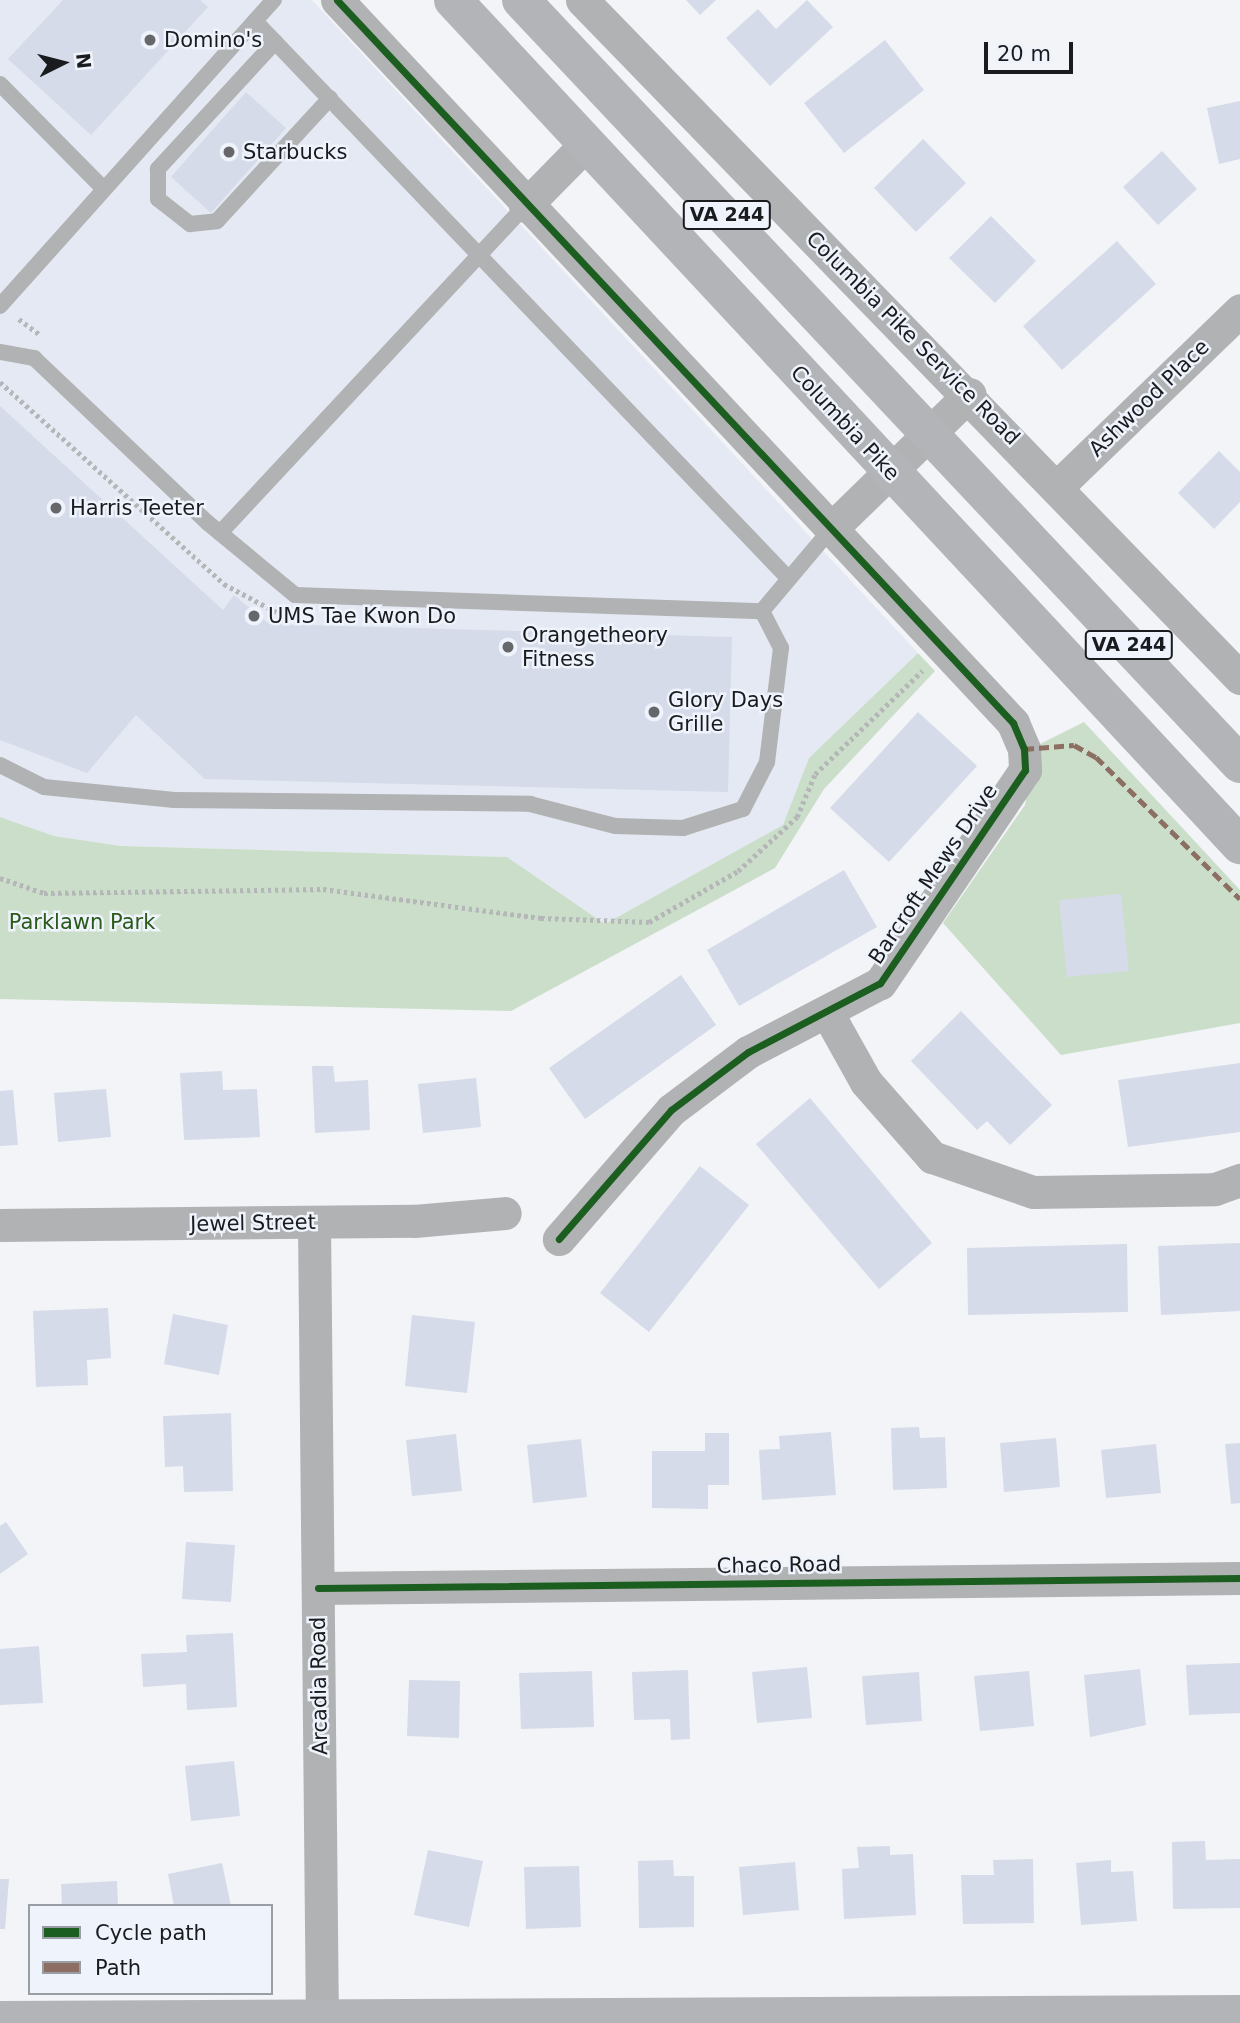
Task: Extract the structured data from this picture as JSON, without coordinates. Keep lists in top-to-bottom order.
{
  "streets": {
    "main road": ["VA 244", "Columbia Pike"],
    "street": [
      "Columbia Pike Service Road",
      "Ashwood Place",
      "Barcroft Mews Drive",
      "Jewel Street",
      "Chaco Road",
      "Arcadia Road"
    ]
  },
  "crossings": [
    ["Columbia Pike Service Road", "Ashwood Place"],
    ["Jewel Street", "Arcadia Road"],
    ["Chaco Road", "Arcadia Road"]
  ],
  "parks": ["Parklawn Park"],
  "places": [
    "Domino's",
    "Starbucks",
    "Harris Teeter",
    "UMS Tae Kwon Do",
    "Orangetheory Fitness",
    "Glory Days Grille"
  ],
  "legend": ["Cycle path", "Path"],
  "scale_bar": "20 m",
  "north": "right"
}
